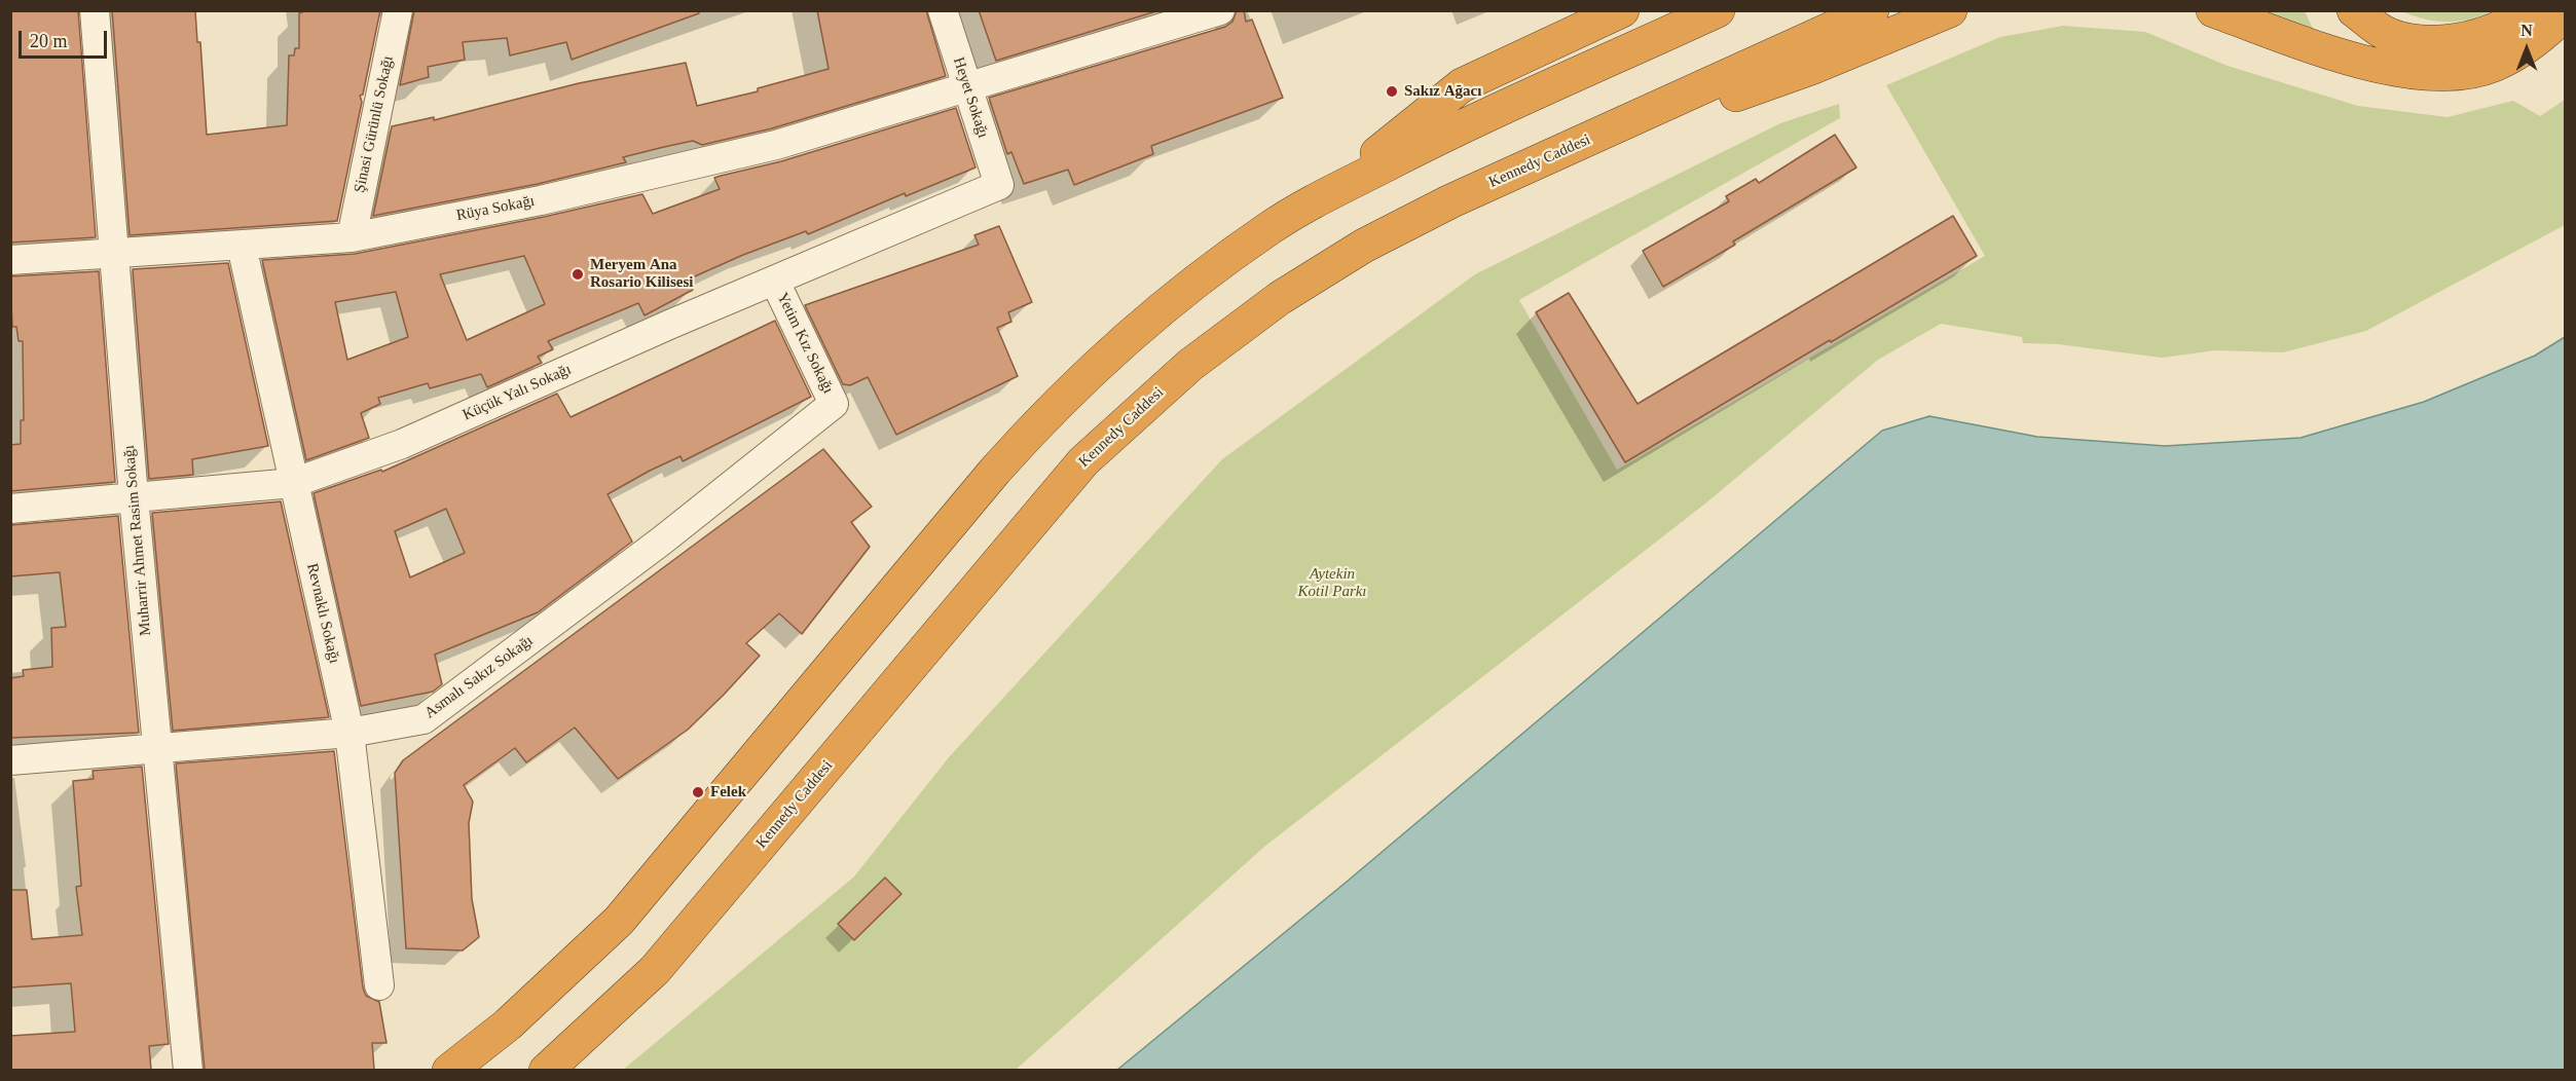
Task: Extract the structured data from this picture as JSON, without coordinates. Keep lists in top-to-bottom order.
{
  "streets": {
    "highway": ["Kennedy Caddesi"],
    "street": [
      "Heyet Sokağı",
      "Şinasi Gürünlü Sokağı",
      "Rüya Sokağı",
      "Yetim Kız Sokağı",
      "Küçük Yalı Sokağı",
      "Muharrir Ahmet Rasim Sokağı",
      "Revnaklı Sokağı",
      "Asmalı Sakız Sokağı"
    ]
  },
  "crossings": [
    ["Heyet Sokağı", "Rüya Sokağı"],
    ["Heyet Sokağı", "Küçük Yalı Sokağı"],
    ["Şinasi Gürünlü Sokağı", "Rüya Sokağı"],
    ["Rüya Sokağı", "Muharrir Ahmet Rasim Sokağı"],
    ["Rüya Sokağı", "Revnaklı Sokağı"],
    ["Yetim Kız Sokağı", "Küçük Yalı Sokağı"],
    ["Yetim Kız Sokağı", "Asmalı Sakız Sokağı"],
    ["Küçük Yalı Sokağı", "Muharrir Ahmet Rasim Sokağı"],
    ["Küçük Yalı Sokağı", "Revnaklı Sokağı"],
    ["Muharrir Ahmet Rasim Sokağı", "Asmalı Sakız Sokağı"],
    ["Revnaklı Sokağı", "Asmalı Sakız Sokağı"]
  ],
  "parks": ["Aytekin Kotil Parkı"],
  "places": ["Sakız Ağacı", "Meryem Ana Rosario Kilisesi", "Felek"],
  "scale_bar": "20 m",
  "north": "top"
}
